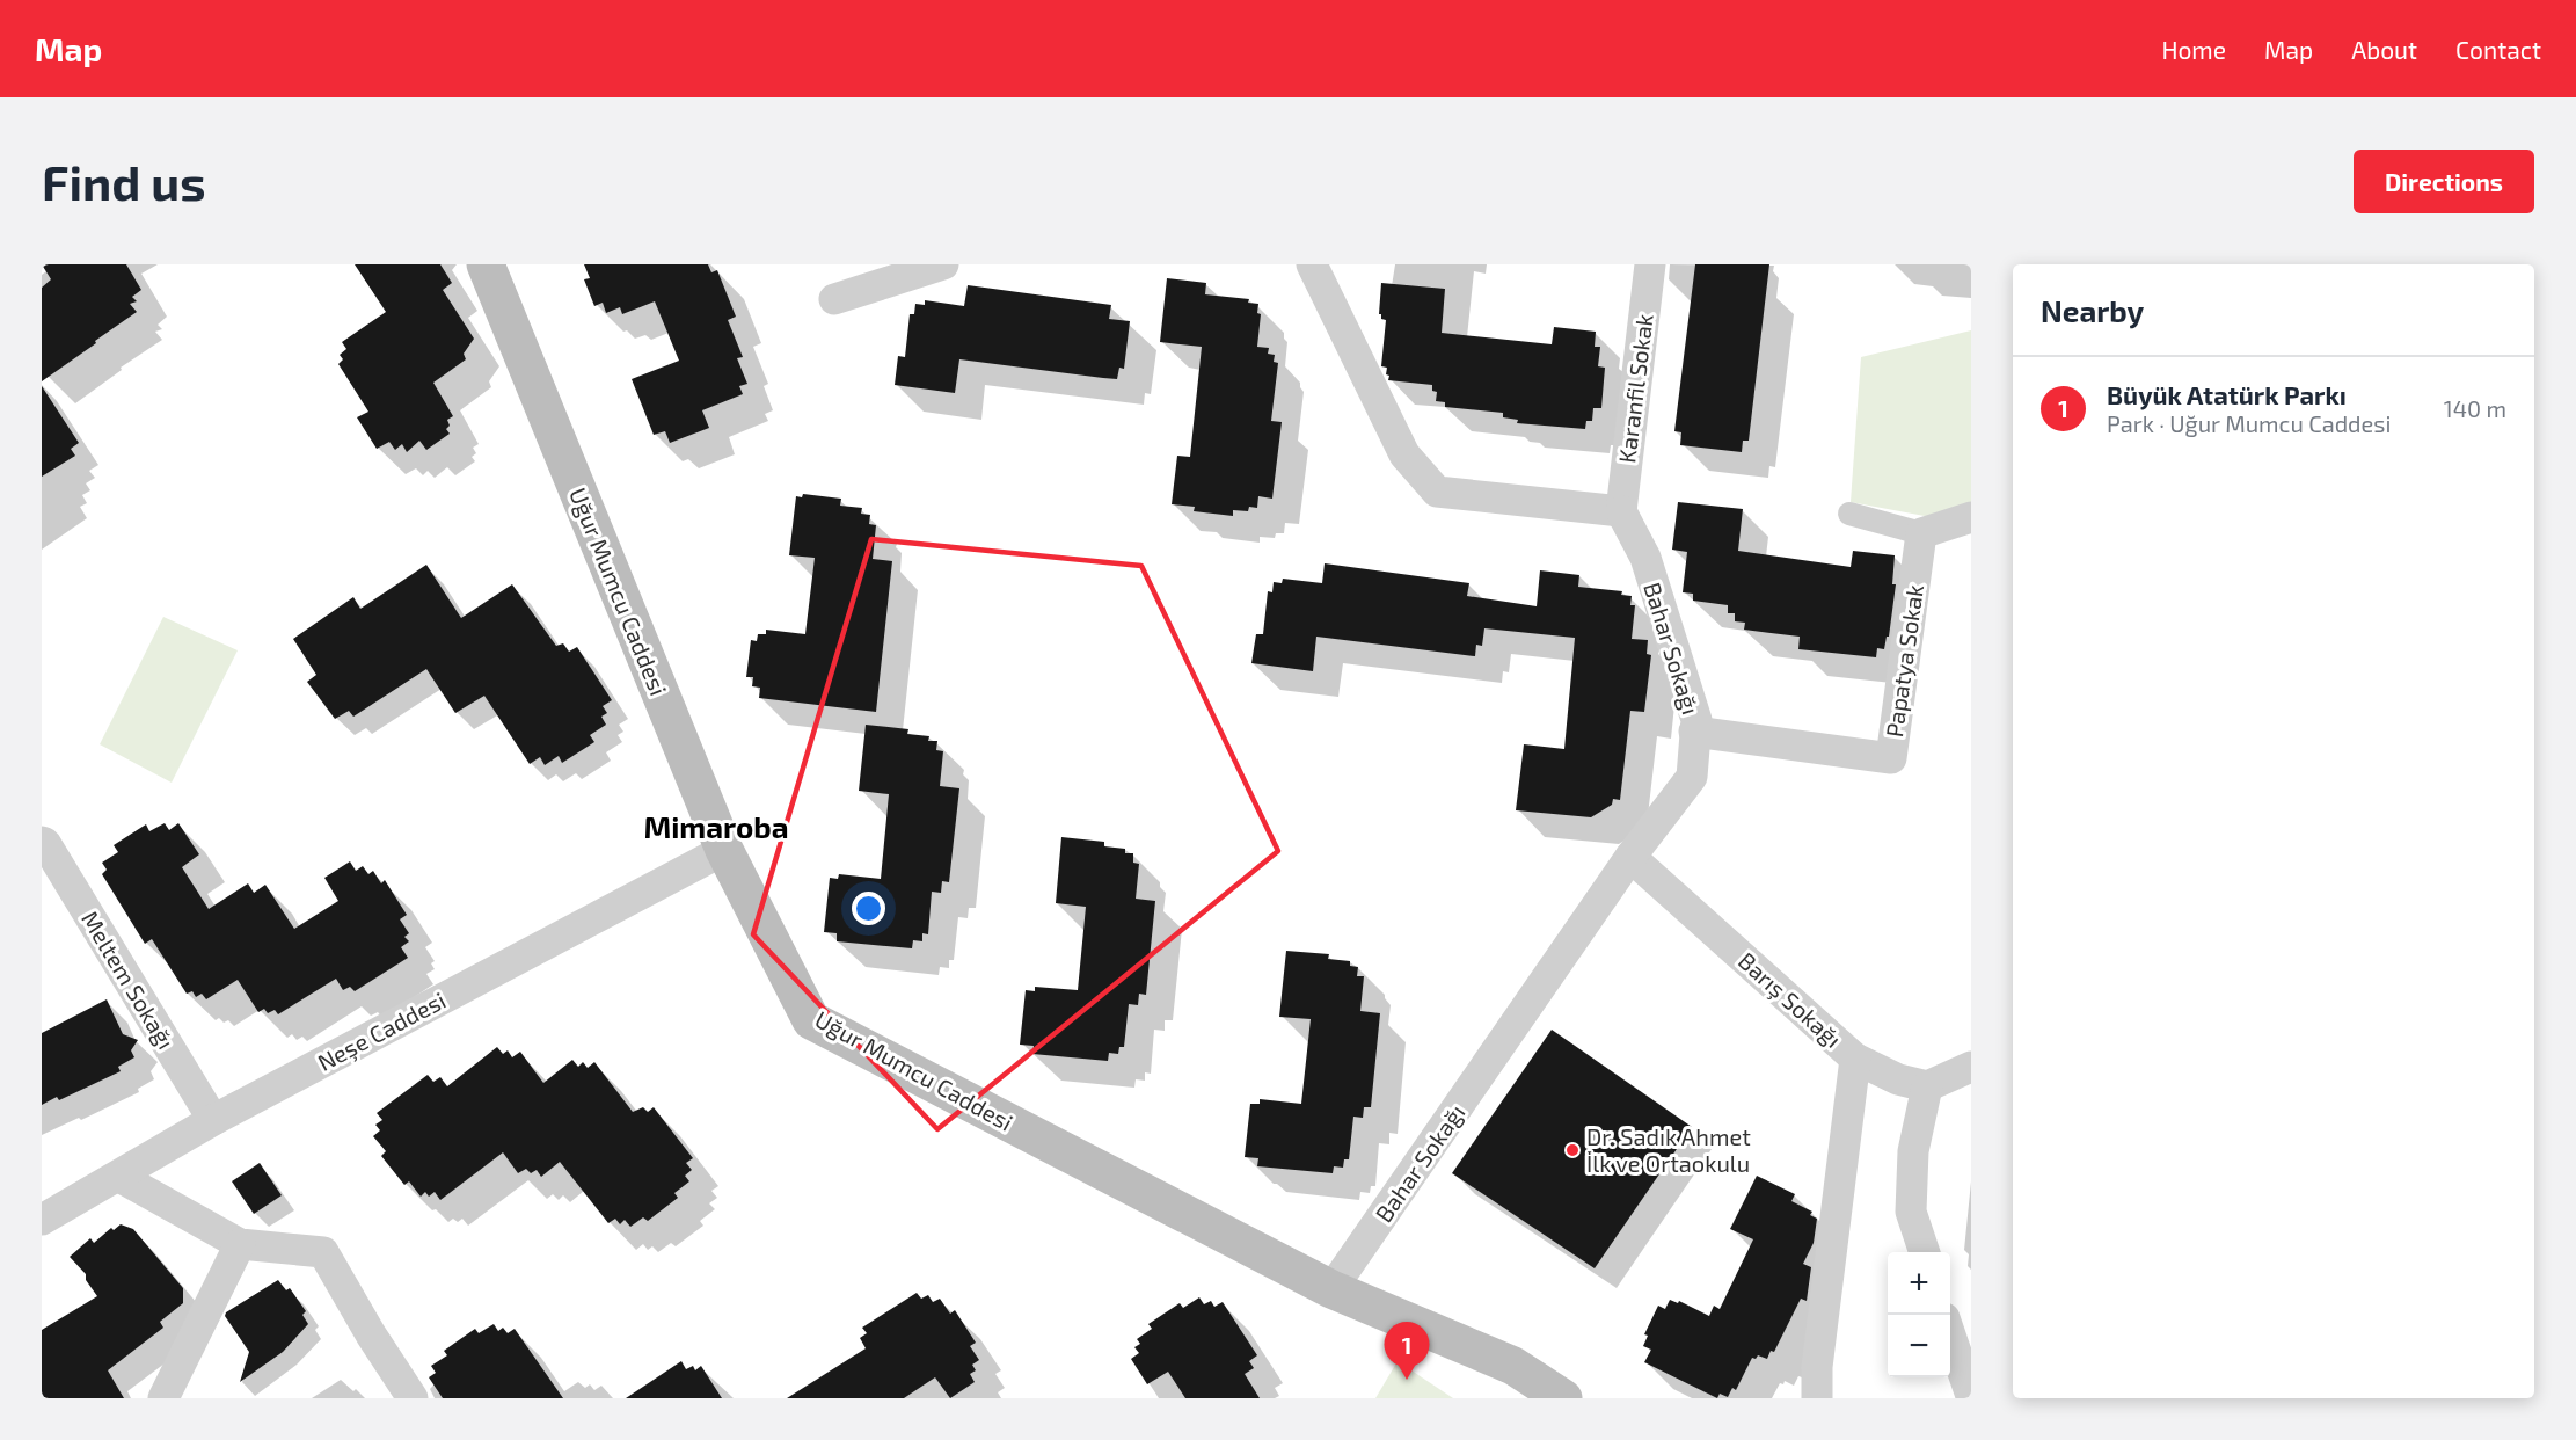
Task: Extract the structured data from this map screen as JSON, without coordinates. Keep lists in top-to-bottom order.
{
  "streets": {
    "main road": ["Uğur Mumcu Caddesi"],
    "street": [
      "Karanfil Sokak",
      "Bahar Sokağı",
      "Papatya Sokak",
      "Meltem Sokağı",
      "Barış Sokağı",
      "Neşe Caddesi"
    ]
  },
  "crossings": [
    ["Karanfil Sokak", "Bahar Sokağı"],
    ["Uğur Mumcu Caddesi", "Bahar Sokağı"],
    ["Uğur Mumcu Caddesi", "Neşe Caddesi"],
    ["Bahar Sokağı", "Papatya Sokak"],
    ["Bahar Sokağı", "Barış Sokağı"],
    ["Meltem Sokağı", "Neşe Caddesi"]
  ],
  "districts": ["Mimaroba"],
  "places": ["Dr. Sadık Ahmet İlk ve Ortaokulu"],
  "page": {
    "header": "Map",
    "nav": [
      "Home",
      "Map",
      "About",
      "Contact"
    ],
    "buttons": "Directions",
    "title": "Find us",
    "heading": "Nearby",
    "list": [
      {
        "mark": "1",
        "name": "Büyük Atatürk Parkı",
        "note": "Park · Uğur Mumcu Caddesi",
        "value": "140 m"
      }
    ],
    "map_buttons": ["+", "−"],
    "pins": "1"
  }
}
